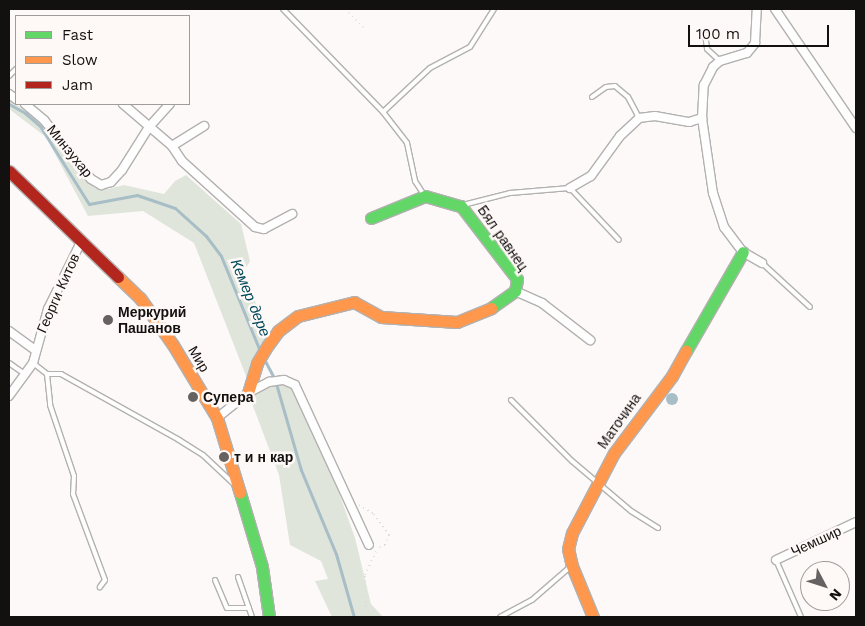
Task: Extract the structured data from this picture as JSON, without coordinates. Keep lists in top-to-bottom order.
{
  "streets": {
    "street": [
      "Минзухар",
      "Бял равнец",
      "Георги Китов",
      "Мир",
      "Маточина",
      "Чемшир"
    ]
  },
  "crossings": [
    ["Георги Китов", "Мир"]
  ],
  "water": ["Кемер дере"],
  "places": ["Меркурий Пашанов", "Супера", "т и н кар"],
  "legend": ["Fast", "Slow", "Jam"],
  "scale_bar": "100 m",
  "north": "bottom right"
}
